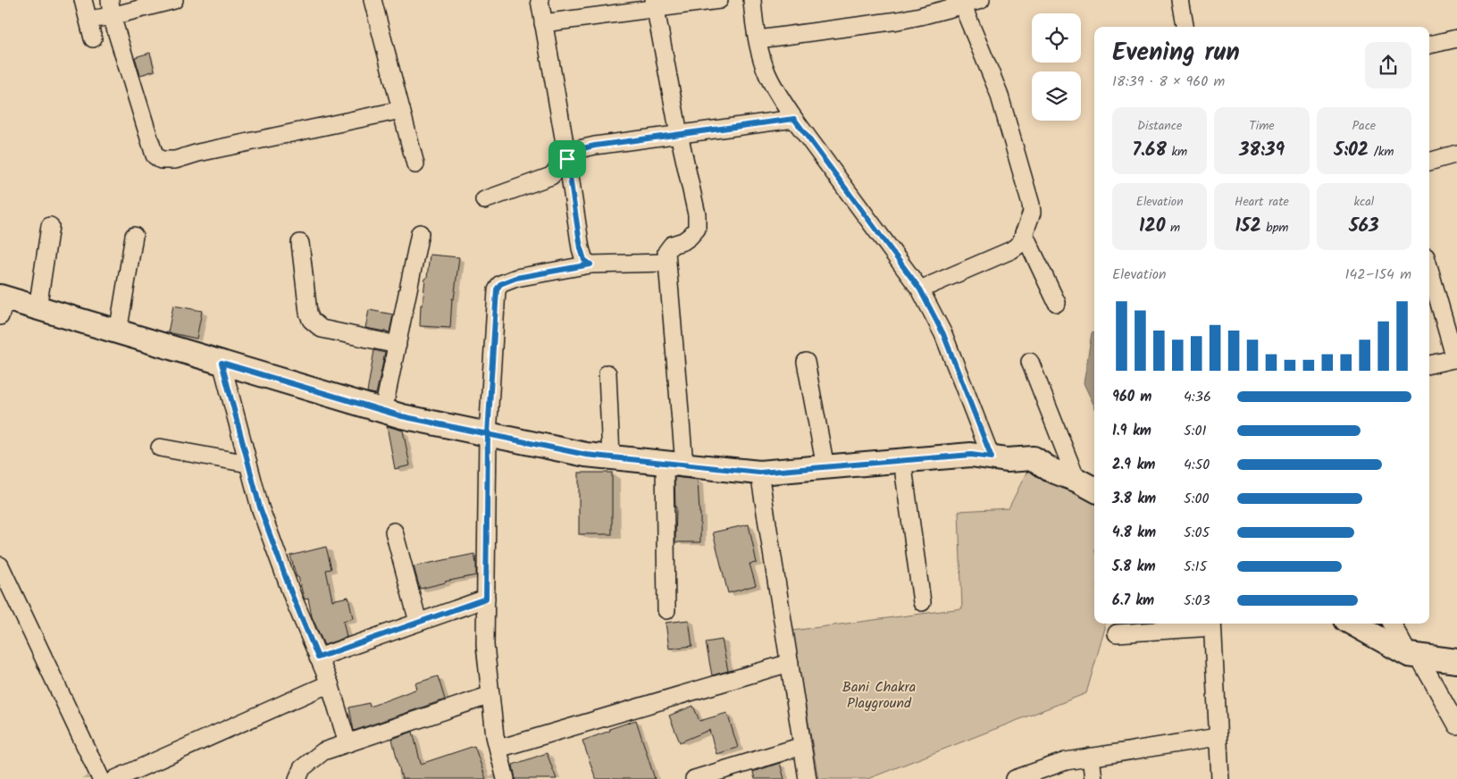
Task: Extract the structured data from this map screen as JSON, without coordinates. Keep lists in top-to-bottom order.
{
  "parks": ["Bani Chakra Playground"],
  "page": {
    "heading": ["Evening run", "18:39 · 8 × 960 m"],
    "stats": [
      ["Distance", "7.68 km"],
      ["Time", "38:39"],
      ["Pace", "5:02 /km"],
      ["Elevation", "120 m"],
      ["Heart rate", "152 bpm"],
      ["kcal", "563"]
    ],
    "chart": ["Elevation", "142–154 m"],
    "list": [
      {
        "name": "960 m",
        "note": "4:36"
      },
      {
        "name": "1.9 km",
        "note": "5:01"
      },
      {
        "name": "2.9 km",
        "note": "4:50"
      },
      {
        "name": "3.8 km",
        "note": "5:00"
      },
      {
        "name": "4.8 km",
        "note": "5:05"
      },
      {
        "name": "5.8 km",
        "note": "5:15"
      },
      {
        "name": "6.7 km",
        "note": "5:03"
      }
    ]
  }
}
